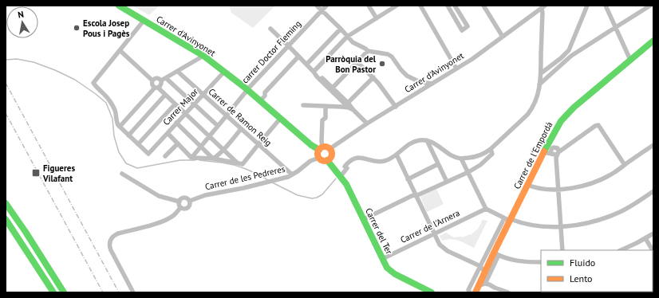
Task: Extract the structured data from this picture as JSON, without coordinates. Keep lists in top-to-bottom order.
{
  "streets": {
    "main road": ["Carrer d'Avinyonet", "Carrer de l'Empordà", "Carrer del Ter"],
    "street": [
      "carrer Doctor Fleming",
      "Carrer Major",
      "Carrer de Ramon Reig",
      "Carrer de les Pedreres",
      "Carrer de l'Arnera"
    ]
  },
  "crossings": [
    ["Carrer d'Avinyonet", "carrer Doctor Fleming"],
    ["Carrer d'Avinyonet", "Carrer Major"],
    ["Carrer d'Avinyonet", "Carrer de les Pedreres"],
    ["Carrer d'Avinyonet", "Carrer del Ter"],
    ["carrer Doctor Fleming", "Carrer de Ramon Reig"],
    ["Carrer Major", "Carrer de Ramon Reig"],
    ["Carrer de Ramon Reig", "Carrer de les Pedreres"],
    ["Carrer de les Pedreres", "Carrer del Ter"],
    ["Carrer de l'Arnera", "Carrer del Ter"]
  ],
  "places": {
    "other": ["Escola Josep Pous i Pagès", "Parròquia del Bon Pastor"],
    "transit": ["Figueres Vilafant"]
  },
  "legend": ["Fluido", "Lento"],
  "north": "top"
}
